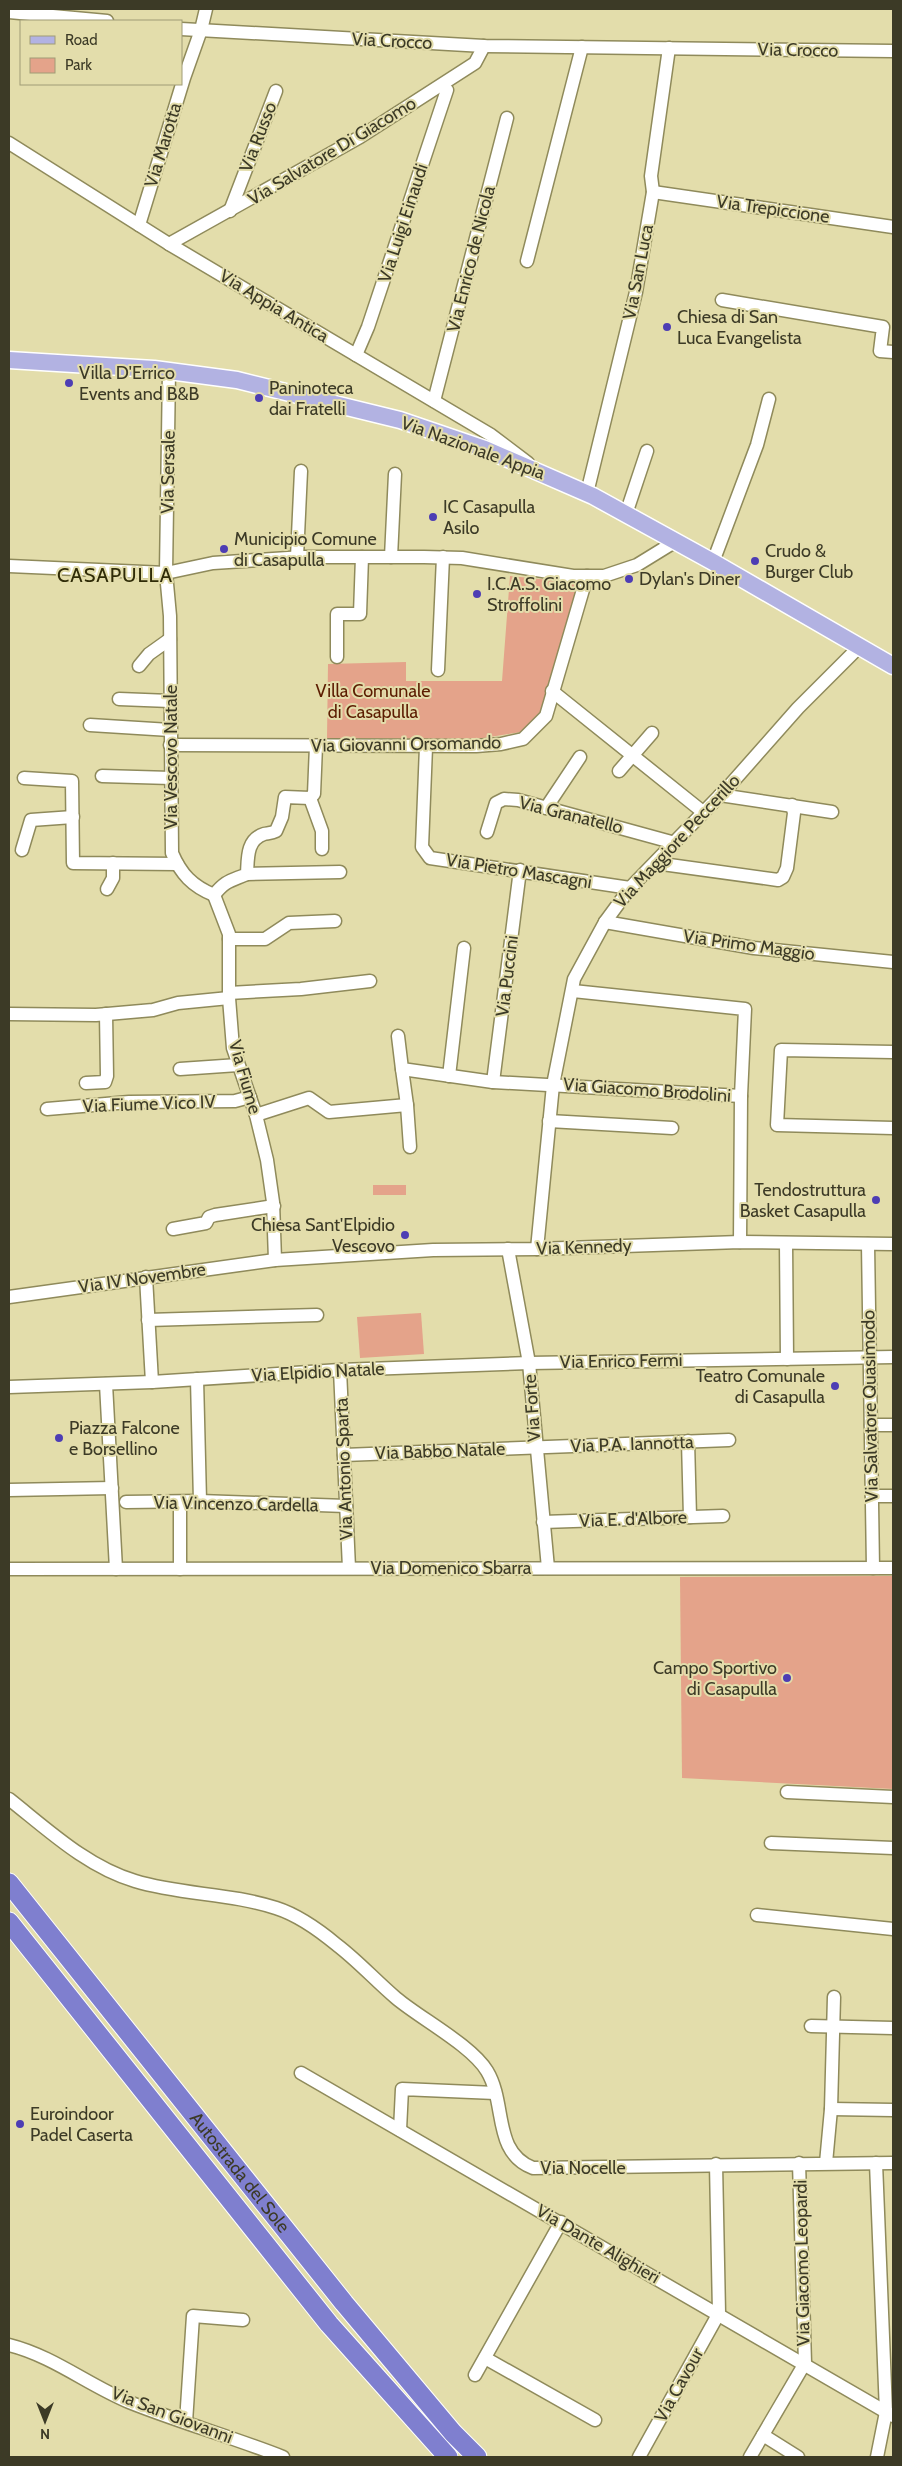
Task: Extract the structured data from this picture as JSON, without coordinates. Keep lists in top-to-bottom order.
{
  "streets": {
    "highway": ["Autostrada del Sole"],
    "main road": ["Via Nazionale Appia"],
    "street": [
      "Via Crocco",
      "Via Russo",
      "Via Marotta",
      "Via Salvatore Di Giacomo",
      "Via Trepiccione",
      "Via Luigi Einaudi",
      "Via Enrico de Nicola",
      "Via San Luca",
      "Via Appia Antica",
      "Via Sersale",
      "Via Giovanni Orsomando",
      "Via Vescovo Natale",
      "Via Granatello",
      "Via Maggiore Peccerillo",
      "Via Pietro Mascagni",
      "Via Primo Maggio",
      "Via Puccini",
      "Via Fiume",
      "Via Giacomo Brodolini",
      "Via Fiume Vico IV",
      "Via Kennedy",
      "Via IV Novembre",
      "Via Enrico Fermi",
      "Via Elpidio Natale",
      "Via Salvatore Quasimodo",
      "Via Forte",
      "Via P.A. Iannotta",
      "Via Babbo Natale",
      "Via Antonio Sparta",
      "Via Vincenzo Cardella",
      "Via E. d'Albore",
      "Via Domenico Sbarra",
      "Via Nocelle",
      "Via Dante Alighieri",
      "Via Giacomo Leopardi",
      "Via Cavour",
      "Via San Giovanni"
    ]
  },
  "crossings": [
    ["Via Crocco", "Via Marotta"],
    ["Via Crocco", "Via Salvatore Di Giacomo"],
    ["Via Crocco", "Via San Luca"],
    ["Via Russo", "Via Salvatore Di Giacomo"],
    ["Via Marotta", "Via Appia Antica"],
    ["Via Salvatore Di Giacomo", "Via Appia Antica"],
    ["Via Trepiccione", "Via San Luca"],
    ["Via Luigi Einaudi", "Via Appia Antica"],
    ["Via Enrico de Nicola", "Via Appia Antica"],
    ["Via San Luca", "Via Nazionale Appia"],
    ["Via Appia Antica", "Via Nazionale Appia"],
    ["Via Nazionale Appia", "Via Sersale"],
    ["Via Nazionale Appia", "Via Maggiore Peccerillo"],
    ["Via Sersale", "Via Vescovo Natale"],
    ["Via Giovanni Orsomando", "Via Vescovo Natale"],
    ["Via Giovanni Orsomando", "Via Pietro Mascagni"],
    ["Via Vescovo Natale", "Via Fiume"],
    ["Via Granatello", "Via Maggiore Peccerillo"],
    ["Via Maggiore Peccerillo", "Via Pietro Mascagni"],
    ["Via Maggiore Peccerillo", "Via Primo Maggio"],
    ["Via Maggiore Peccerillo", "Via Giacomo Brodolini"],
    ["Via Maggiore Peccerillo", "Via Kennedy"],
    ["Via Pietro Mascagni", "Via Puccini"],
    ["Via Puccini", "Via Giacomo Brodolini"],
    ["Via Fiume", "Via Fiume Vico IV"],
    ["Via Fiume", "Via Kennedy"],
    ["Via Fiume", "Via IV Novembre"],
    ["Via Kennedy", "Via IV Novembre"],
    ["Via Kennedy", "Via Salvatore Quasimodo"],
    ["Via Kennedy", "Via Forte"],
    ["Via Enrico Fermi", "Via Elpidio Natale"],
    ["Via Enrico Fermi", "Via Salvatore Quasimodo"],
    ["Via Enrico Fermi", "Via Forte"],
    ["Via Elpidio Natale", "Via Forte"],
    ["Via Elpidio Natale", "Via Antonio Sparta"],
    ["Via Salvatore Quasimodo", "Via Domenico Sbarra"],
    ["Via Forte", "Via P.A. Iannotta"],
    ["Via Forte", "Via Babbo Natale"],
    ["Via Forte", "Via E. d'Albore"],
    ["Via Forte", "Via Domenico Sbarra"],
    ["Via P.A. Iannotta", "Via Babbo Natale"],
    ["Via Babbo Natale", "Via Antonio Sparta"],
    ["Via Antonio Sparta", "Via Vincenzo Cardella"],
    ["Via Antonio Sparta", "Via Domenico Sbarra"],
    ["Via Nocelle", "Via Giacomo Leopardi"],
    ["Via Dante Alighieri", "Via Giacomo Leopardi"],
    ["Via Dante Alighieri", "Via Cavour"]
  ],
  "districts": ["CASAPULLA"],
  "parks": ["Villa Comunale di Casapulla"],
  "places": [
    "Chiesa di San Luca Evangelista",
    "Villa D'Errico Events and B&B",
    "Paninoteca dai Fratelli",
    "IC Casapulla Asilo",
    "Municipio Comune di Casapulla",
    "Crudo & Burger Club",
    "Dylan's Diner",
    "I.C.A.S. Giacomo Stroffolini",
    "Tendostruttura Basket Casapulla",
    "Chiesa Sant'Elpidio Vescovo",
    "Teatro Comunale di Casapulla",
    "Piazza Falcone e Borsellino",
    "Campo Sportivo di Casapulla",
    "Euroindoor Padel Caserta"
  ],
  "legend": ["Road", "Park"],
  "north": "bottom"
}
